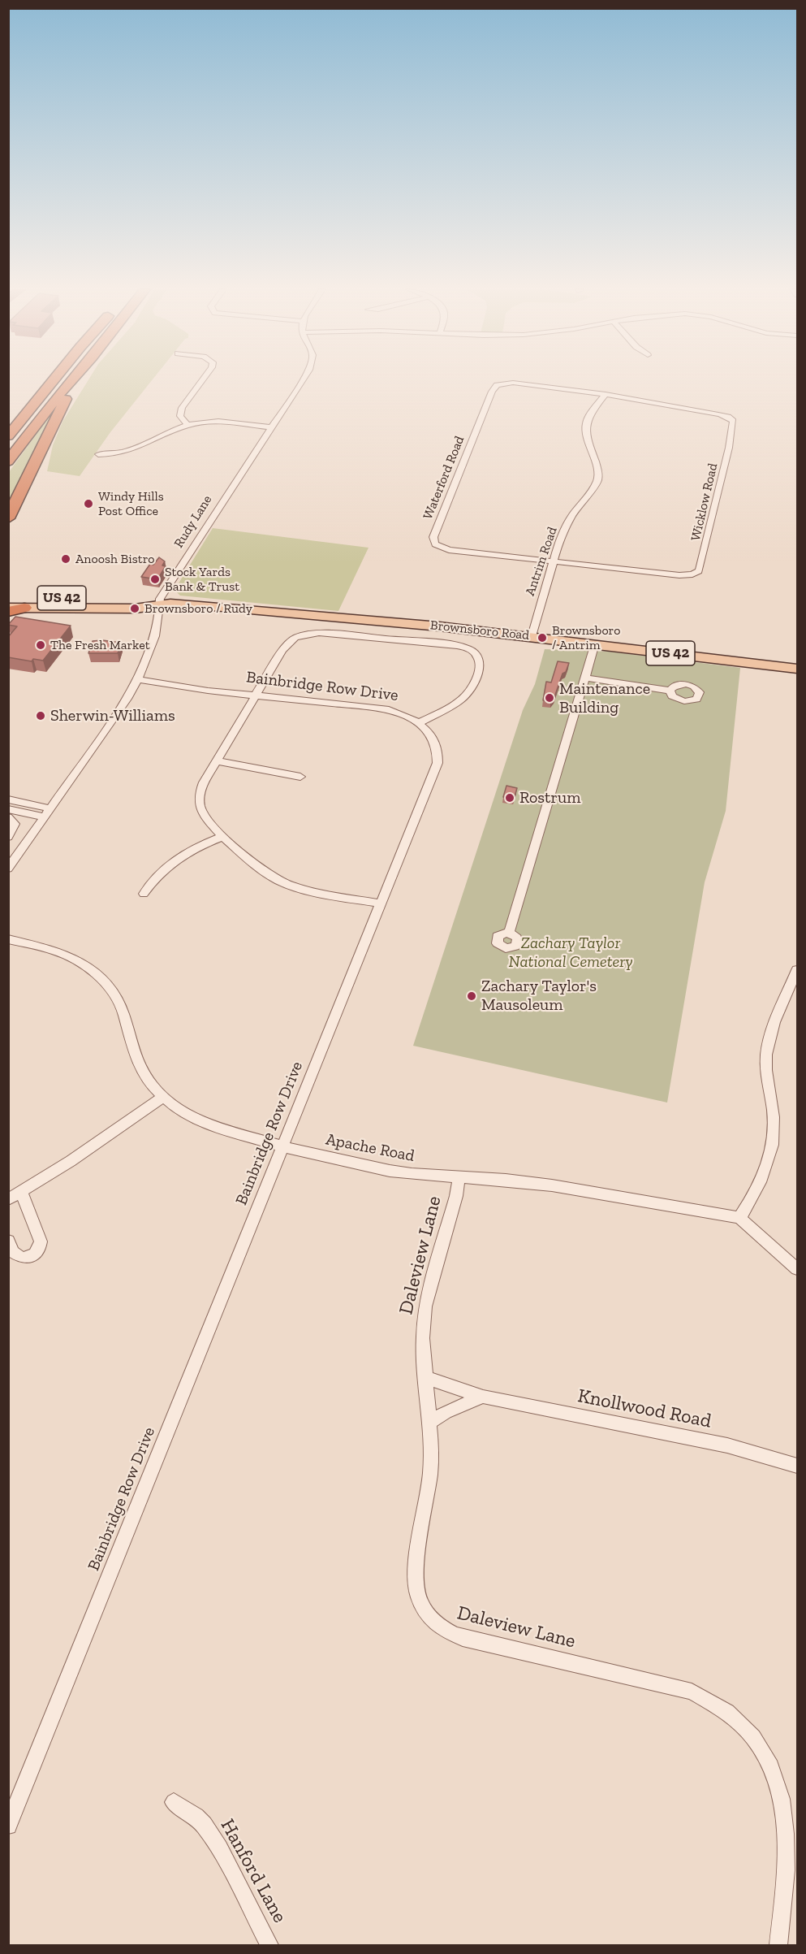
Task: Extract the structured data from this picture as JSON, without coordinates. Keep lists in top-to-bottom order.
{
  "streets": {
    "main road": ["US 42", "Brownsboro Road"],
    "street": [
      "Waterford Road",
      "Wicklow Road",
      "Rudy Lane",
      "Antrim Road",
      "Bainbridge Row Drive",
      "Apache Road",
      "Daleview Lane",
      "Knollwood Road",
      "Hanford Lane"
    ]
  },
  "crossings": [
    ["Waterford Road", "Wicklow Road"],
    ["Waterford Road", "Antrim Road"],
    ["Wicklow Road", "Antrim Road"],
    ["Rudy Lane", "Brownsboro Road"],
    ["Rudy Lane", "Bainbridge Row Drive"],
    ["Antrim Road", "Brownsboro Road"],
    ["Bainbridge Row Drive", "Apache Road"],
    ["Apache Road", "Daleview Lane"],
    ["Daleview Lane", "Knollwood Road"]
  ],
  "parks": ["Zachary Taylor National Cemetery"],
  "places": [
    "Windy Hills Post Office",
    "Anoosh Bistro",
    "Stock Yards Bank & Trust",
    "Brownsboro / Rudy",
    "Brownsboro / Antrim",
    "The Fresh Market",
    "Maintenance Building",
    "Sherwin-Williams",
    "Rostrum",
    "Zachary Taylor's Mausoleum"
  ]
}
